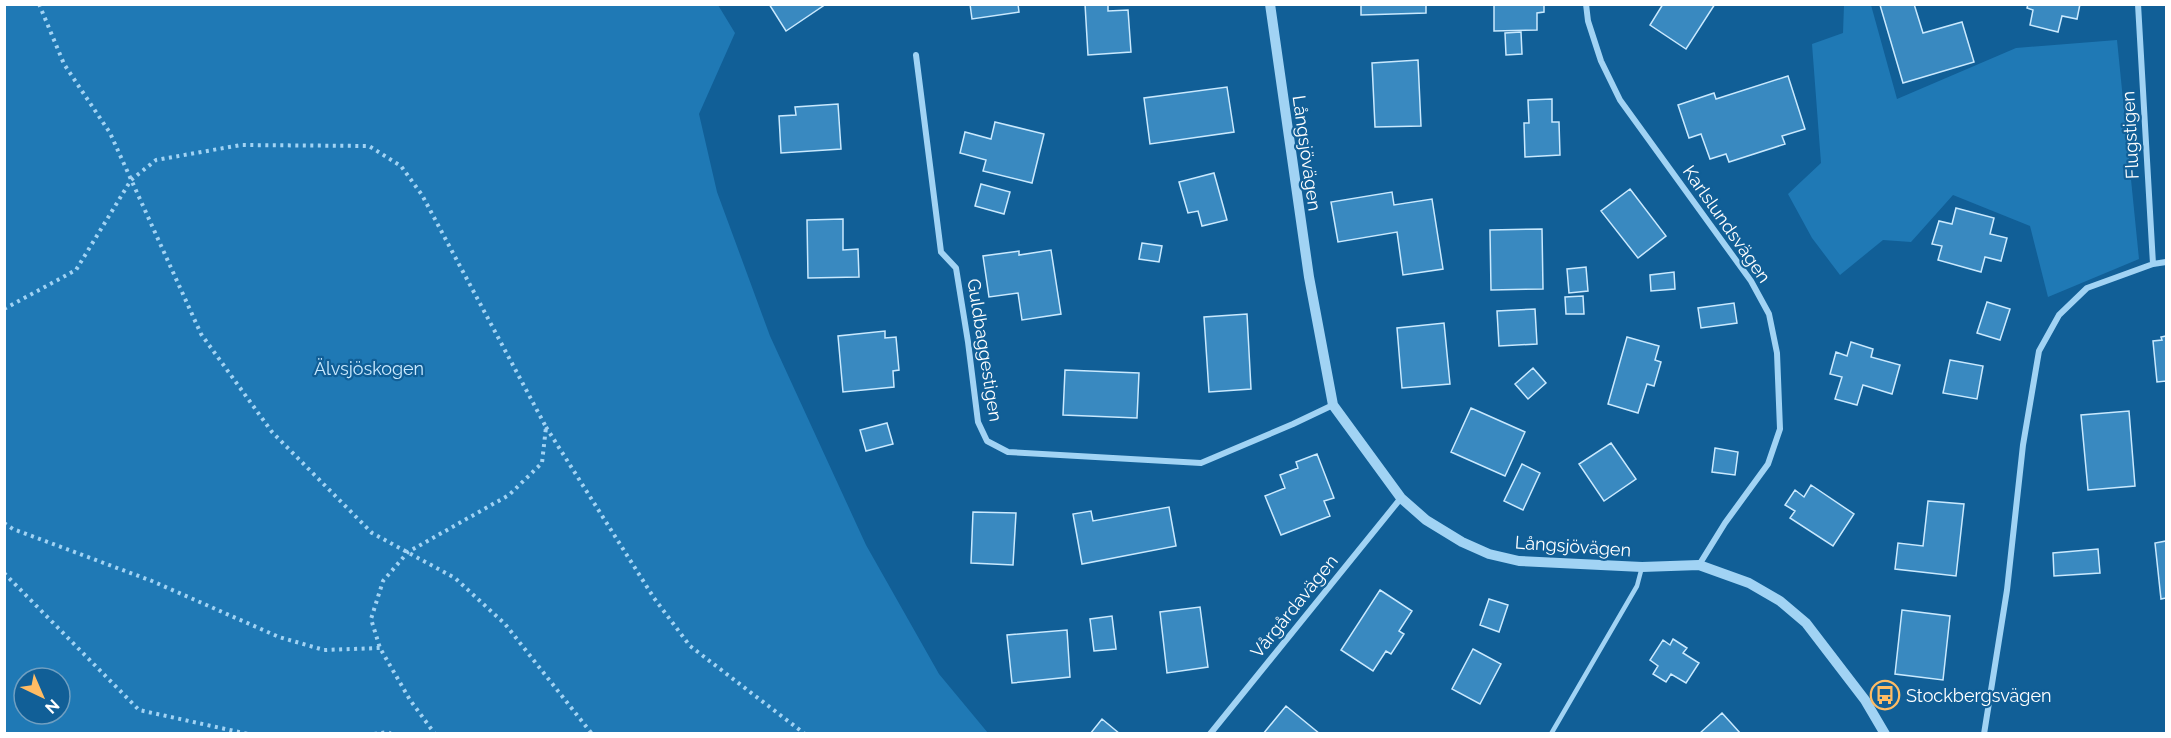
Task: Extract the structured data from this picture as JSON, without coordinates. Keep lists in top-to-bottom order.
{
  "streets": {
    "street": [
      "Flugstigen",
      "Långsjövägen",
      "Karlslundsvägen",
      "Guldbaggestigen",
      "Vårgårdavägen"
    ]
  },
  "crossings": [
    ["Långsjövägen", "Karlslundsvägen"],
    ["Långsjövägen", "Guldbaggestigen"],
    ["Långsjövägen", "Vårgårdavägen"]
  ],
  "parks": ["Älvsjöskogen"],
  "places": {
    "bus stop": ["Stockbergsvägen"]
  },
  "north": "bottom right"
}
